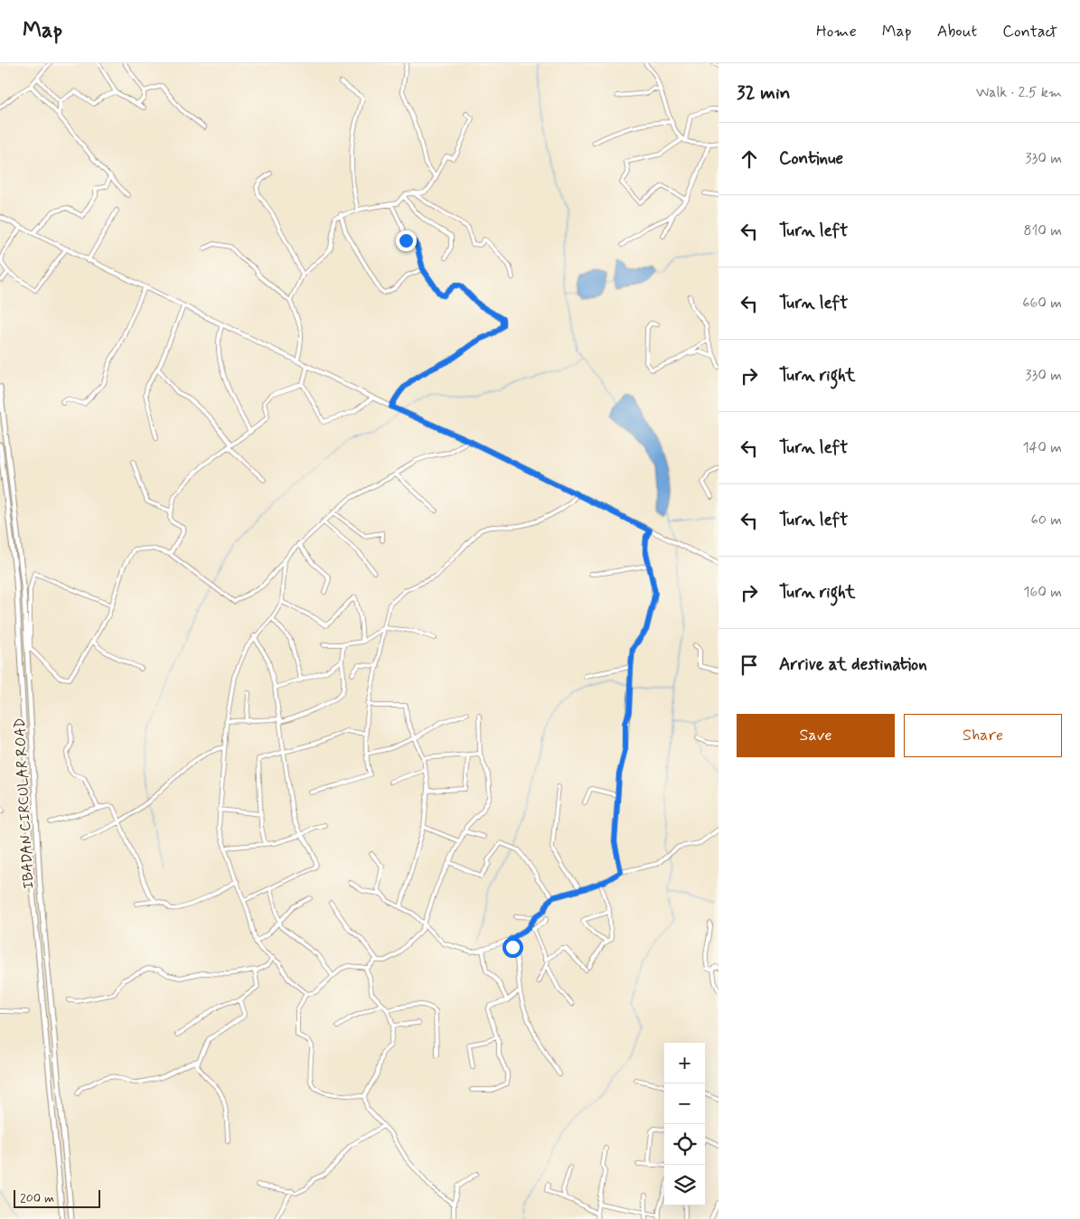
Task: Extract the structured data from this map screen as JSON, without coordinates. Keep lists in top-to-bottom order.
{
  "streets": {
    "highway": ["IBADAN CIRCULAR ROAD"]
  },
  "scale_bar": "200 m",
  "page": {
    "header": "Map",
    "nav": [
      "Home",
      "Map",
      "About",
      "Contact"
    ],
    "heading": ["32 min", "Walk · 2.5 km"],
    "list": [
      ["Continue", "330 m"],
      ["Turn left", "810 m"],
      ["Turn left", "660 m"],
      ["Turn right", "330 m"],
      ["Turn left", "140 m"],
      ["Turn left", "60 m"],
      ["Turn right", "160 m"],
      "Arrive at destination"
    ],
    "buttons": ["Save", "Share"],
    "map_buttons": ["+", "−"],
    "scale": "200 m"
  }
}
